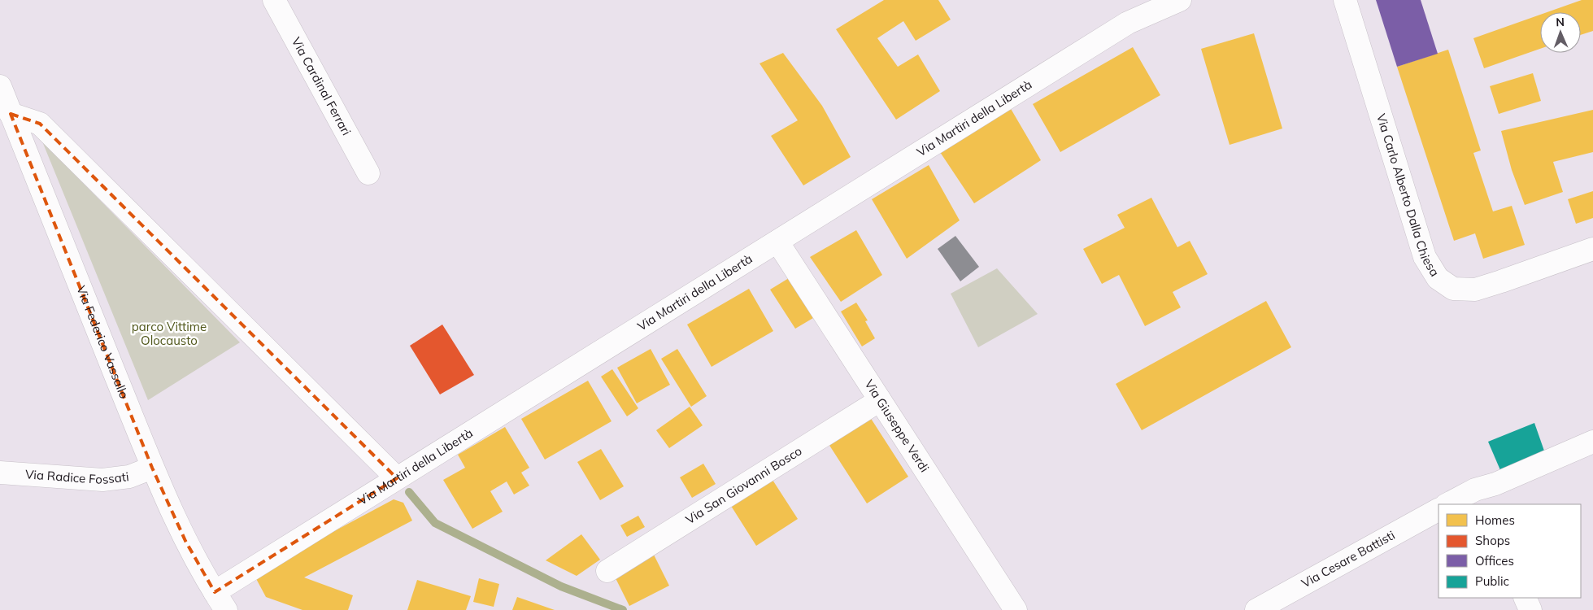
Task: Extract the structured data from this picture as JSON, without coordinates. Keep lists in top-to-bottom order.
{
  "streets": {
    "street": [
      "Via Cardinal Ferrari",
      "Via Martiri della Libertà",
      "Via Carlo Alberto Dalla Chiesa",
      "Via Federico Vassallo",
      "Via Giuseppe Verdi",
      "Via Radice Fossati",
      "Via San Giovanni Bosco",
      "Via Cesare Battisti"
    ]
  },
  "crossings": [
    ["Via Martiri della Libertà", "Via Federico Vassallo"],
    ["Via Martiri della Libertà", "Via Giuseppe Verdi"],
    ["Via Federico Vassallo", "Via Radice Fossati"],
    ["Via Giuseppe Verdi", "Via San Giovanni Bosco"]
  ],
  "parks": ["parco Vittime Olocausto"],
  "legend": [
    "Homes",
    "Shops",
    "Offices",
    "Public"
  ],
  "north": "top"
}
